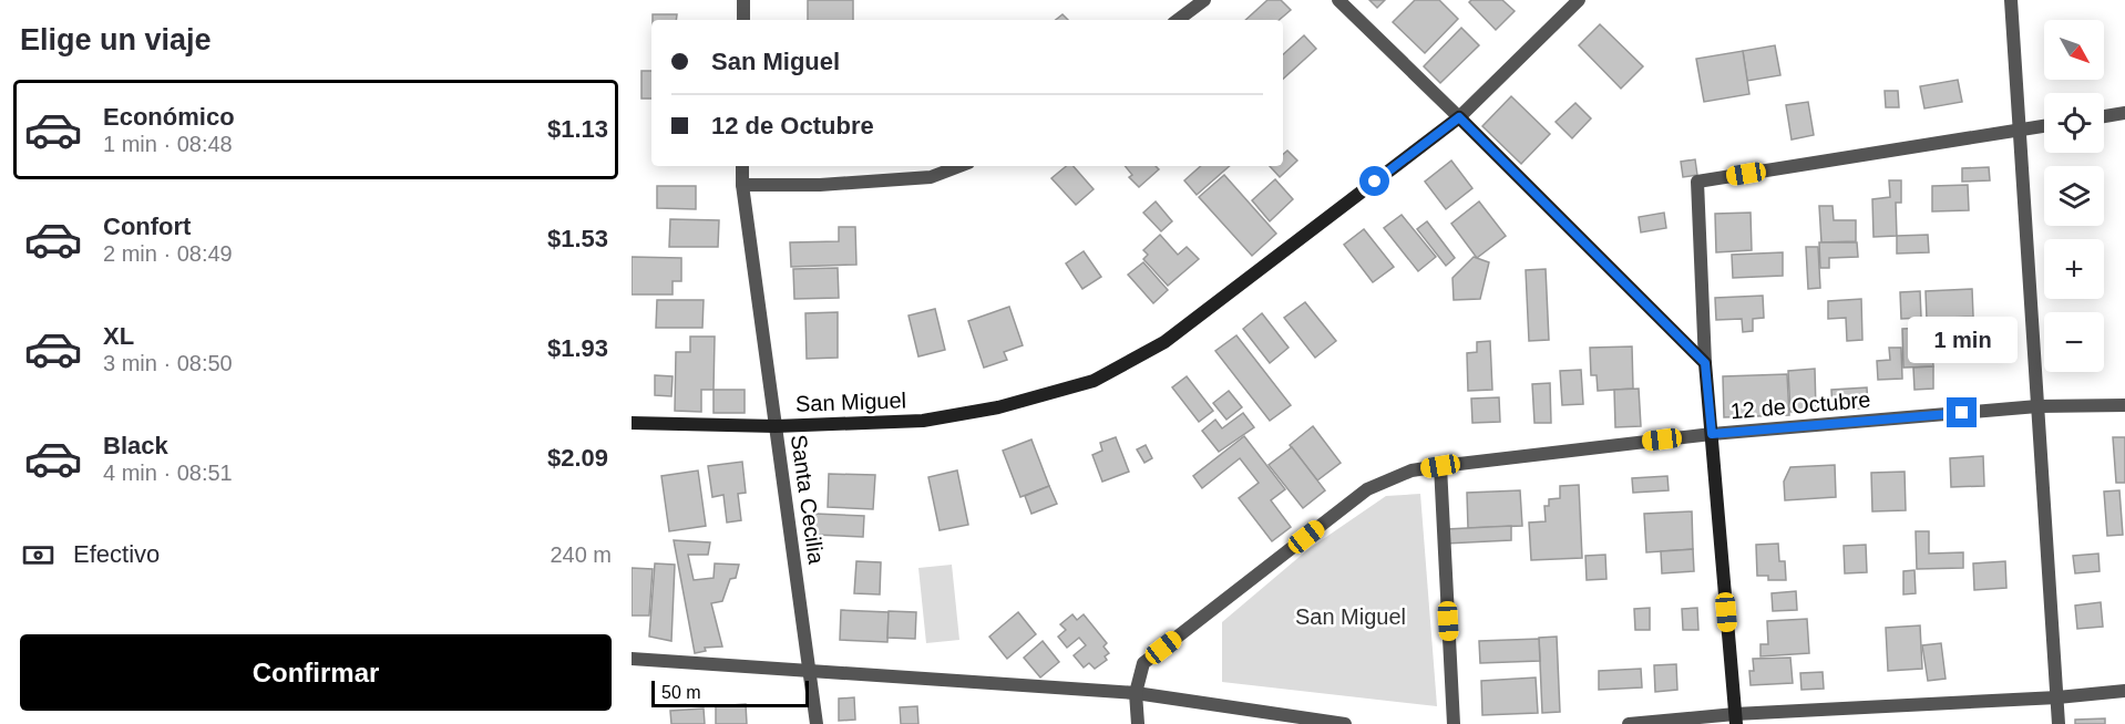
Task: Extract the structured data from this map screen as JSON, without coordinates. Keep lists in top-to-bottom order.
{
  "streets": {
    "street": ["San Miguel", "12 de Octubre", "Santa Cecilia"]
  },
  "crossings": [
    ["San Miguel", "Santa Cecilia"]
  ],
  "parks": ["San Miguel"],
  "scale_bar": "50 m",
  "north": "bottom right",
  "page": {
    "heading": "Elige un viaje",
    "map_buttons": ["+", "−"],
    "banner": ["San Miguel", "12 de Octubre"],
    "list": [
      {
        "name": "Económico",
        "note": "1 min · 08:48",
        "value": "$1.13"
      },
      {
        "name": "Confort",
        "note": "2 min · 08:49",
        "value": "$1.53"
      },
      {
        "name": "XL",
        "note": "3 min · 08:50",
        "value": "$1.93"
      },
      {
        "name": "Black",
        "note": "4 min · 08:51",
        "value": "$2.09"
      }
    ],
    "bubble": "1 min",
    "pay": ["Efectivo", "240 m"],
    "buttons": "Confirmar",
    "scale": "50 m"
  }
}
